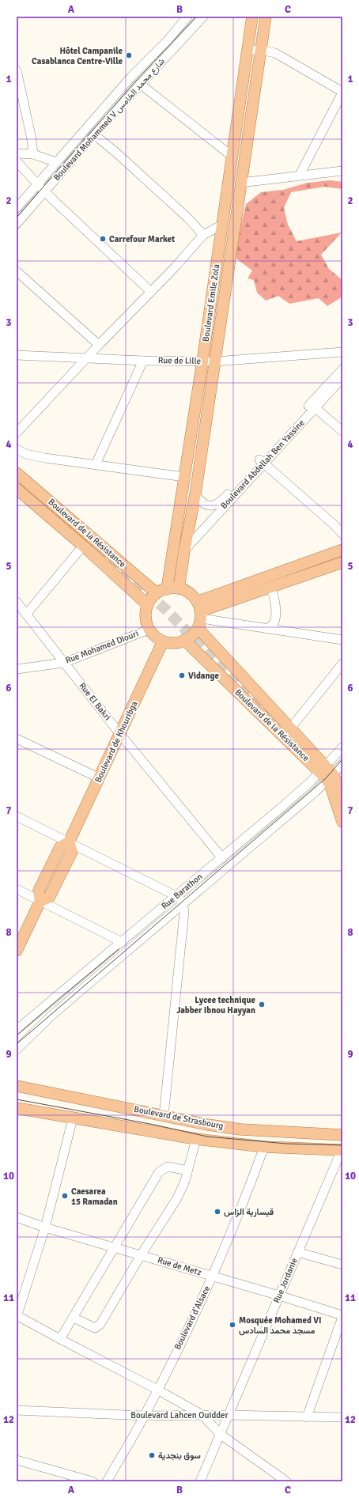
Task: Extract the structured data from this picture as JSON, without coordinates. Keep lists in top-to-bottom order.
{
  "streets": {
    "main road": [
      "Boulevard Emile Zola",
      "Boulevard de la Résistance",
      "Boulevard de Khouribga",
      "Boulevard de Strasbourg"
    ],
    "street": [
      "Boulevard Mohammed V شارع محمد الخامس",
      "Rue de Lille",
      "Boulevard Abdellah Ben Yassine",
      "Rue Mohamed Diouri",
      "Rue El Bakri",
      "Rue Barathon",
      "Rue de Metz",
      "Rue Jordanie",
      "Boulevard d'Alsace",
      "Boulevard Lahcen Ouidder"
    ]
  },
  "crossings": [
    ["Boulevard Emile Zola", "Rue de Lille"],
    ["Boulevard Emile Zola", "Boulevard Abdellah Ben Yassine"],
    ["Boulevard Emile Zola", "Boulevard de la Résistance"],
    ["Boulevard Emile Zola", "Rue Mohamed Diouri"],
    ["Boulevard Emile Zola", "Boulevard de Khouribga"],
    ["Boulevard de la Résistance", "Rue Mohamed Diouri"],
    ["Boulevard de la Résistance", "Boulevard de Khouribga"],
    ["Boulevard de la Résistance", "Rue Barathon"],
    ["Rue Mohamed Diouri", "Rue El Bakri"],
    ["Rue Mohamed Diouri", "Boulevard de Khouribga"],
    ["Rue El Bakri", "Boulevard de Khouribga"],
    ["Rue El Bakri", "Rue Barathon"],
    ["Boulevard de Strasbourg", "Rue Jordanie"],
    ["Boulevard de Strasbourg", "Boulevard d'Alsace"],
    ["Rue de Metz", "Rue Jordanie"],
    ["Rue de Metz", "Boulevard d'Alsace"],
    ["Rue Jordanie", "Boulevard Lahcen Ouidder"],
    ["Boulevard d'Alsace", "Boulevard Lahcen Ouidder"]
  ],
  "places": [
    "Hôtel Campanile Casablanca Centre-Ville",
    "Carrefour Market",
    "Vidange",
    "Lycee technique Jabber Ibnou Hayyan",
    "Caesarea 15 Ramadan",
    "قيسارية الزاس",
    "Mosquée Mohamed VI مسجد محمد السادس",
    "سوق بنجدية"
  ],
  "grid": {
    "columns": ["A", "B", "C"],
    "rows": [
      "1",
      "2",
      "3",
      "4",
      "5",
      "6",
      "7",
      "8",
      "9",
      "10",
      "11",
      "12"
    ]
  }
}
